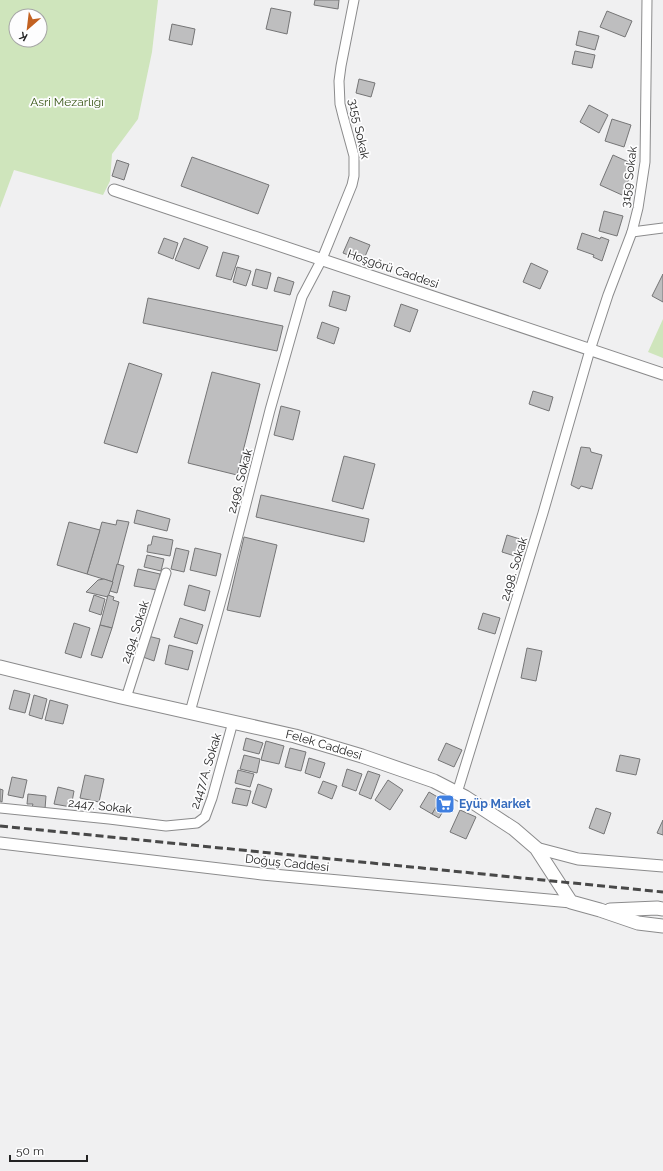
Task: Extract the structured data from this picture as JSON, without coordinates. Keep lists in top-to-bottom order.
{
  "streets": {
    "main road": ["Felek Caddesi"],
    "street": [
      "3155 Sokak",
      "3159 Sokak",
      "Hoşgörü Caddesi",
      "2496. Sokak",
      "2498. Sokak",
      "2494. Sokak",
      "2447/A. Sokak",
      "2447. Sokak",
      "Doğuş Caddesi"
    ]
  },
  "crossings": [
    ["3155 Sokak", "Hoşgörü Caddesi"],
    ["3155 Sokak", "2496. Sokak"],
    ["3159 Sokak", "Hoşgörü Caddesi"],
    ["3159 Sokak", "2498. Sokak"],
    ["Hoşgörü Caddesi", "2496. Sokak"],
    ["Hoşgörü Caddesi", "2498. Sokak"],
    ["2496. Sokak", "Felek Caddesi"],
    ["2498. Sokak", "Felek Caddesi"],
    ["2494. Sokak", "Felek Caddesi"],
    ["Felek Caddesi", "2447/A. Sokak"],
    ["Felek Caddesi", "Doğuş Caddesi"],
    ["2447/A. Sokak", "2447. Sokak"]
  ],
  "parks": ["Asri Mezarlığı"],
  "places": {
    "supermarket": ["Eyüp Market"]
  },
  "scale_bar": "50 m",
  "north": "bottom left"
}
